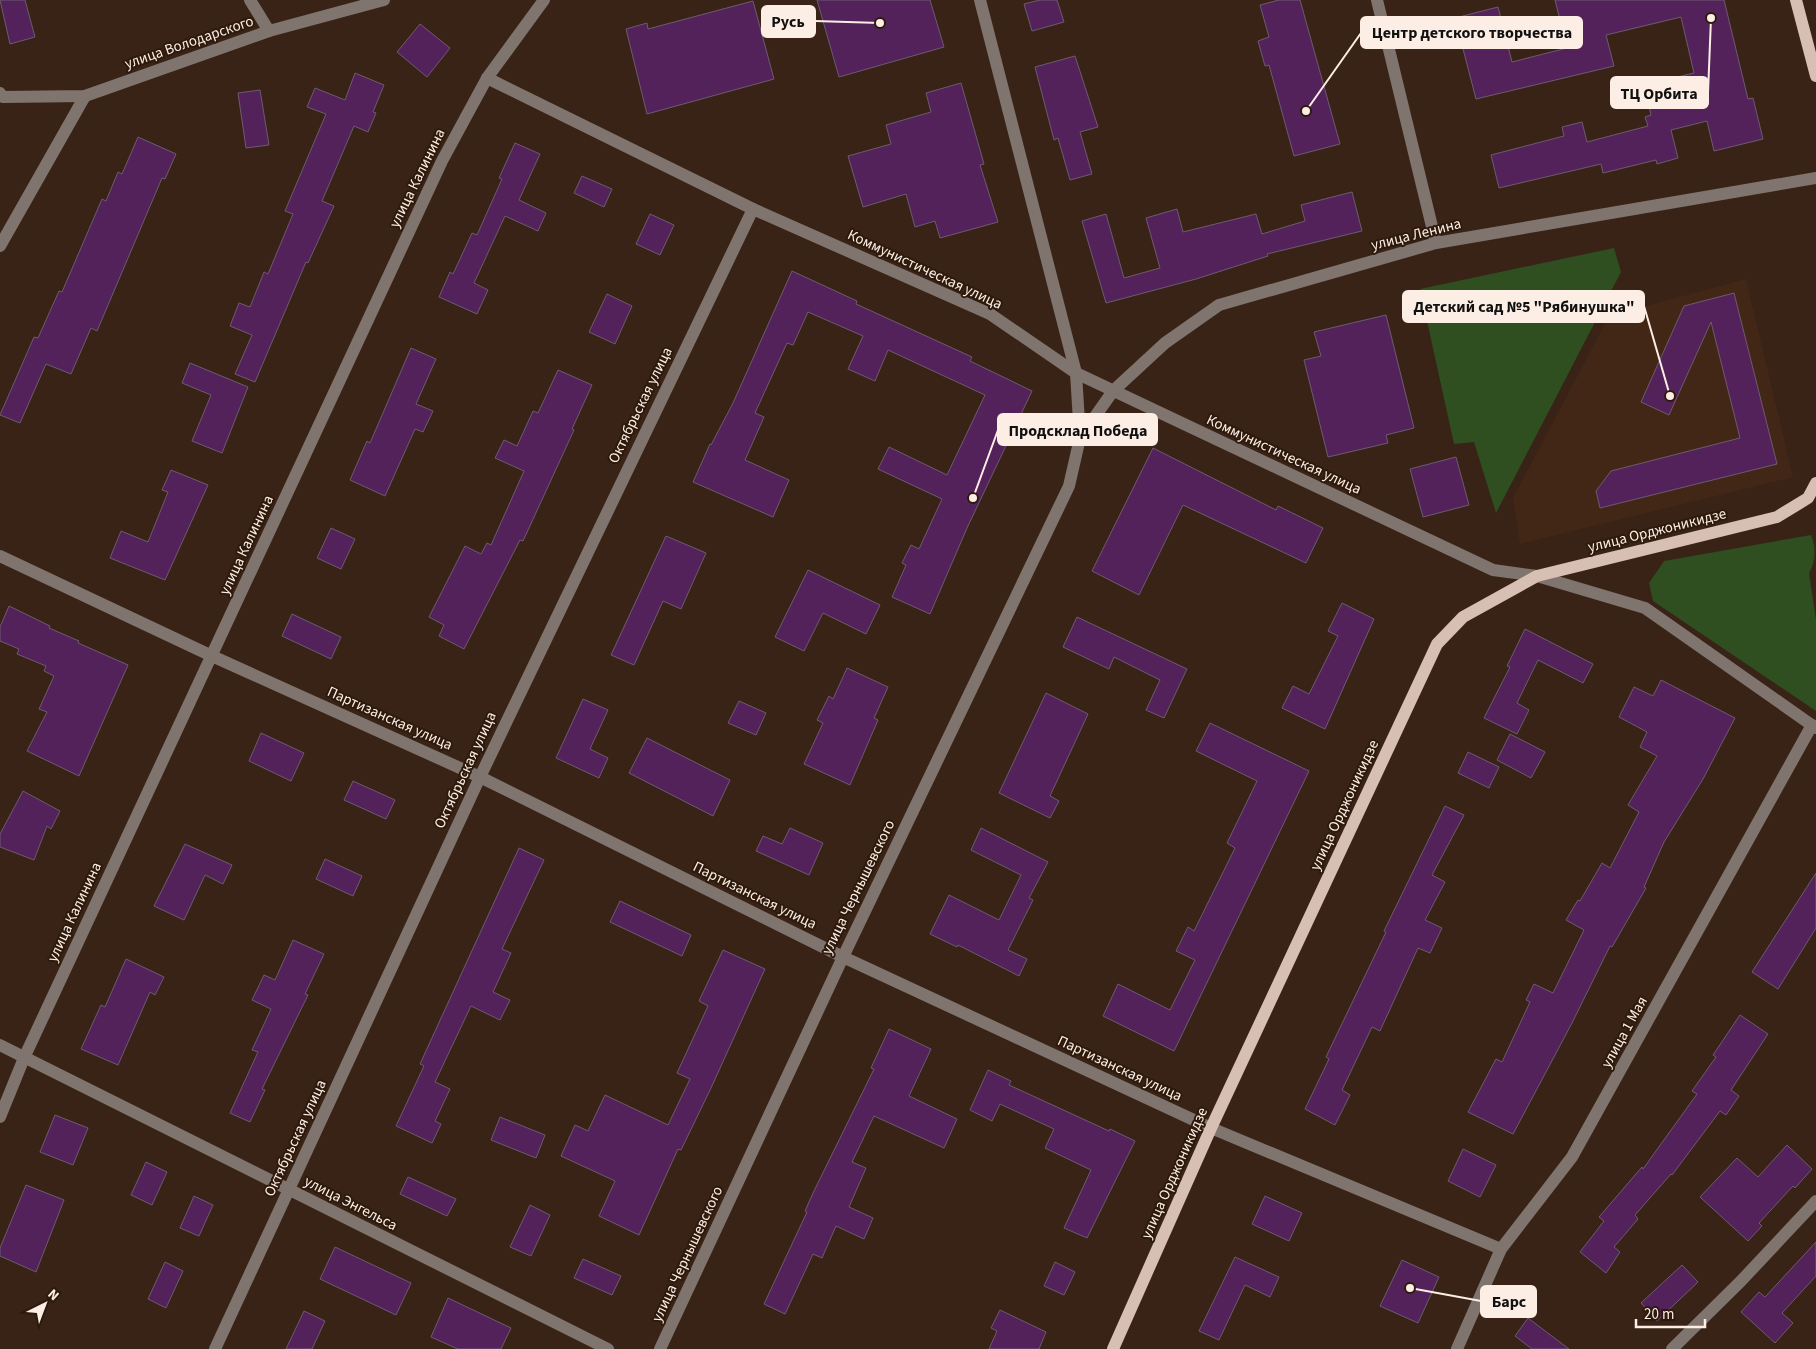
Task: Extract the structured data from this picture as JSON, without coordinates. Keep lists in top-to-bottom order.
{
  "streets": {
    "main road": ["улица Орджоникидзе"],
    "street": [
      "улица Володарского",
      "улица Калинина",
      "улица Ленина",
      "Коммунистическая улица",
      "Октябрьская улица",
      "Партизанская улица",
      "улица Чернышевского",
      "улица 1 Мая",
      "улица Энгельса"
    ]
  },
  "crossings": [
    ["улица Калинина", "Коммунистическая улица"],
    ["улица Калинина", "Партизанская улица"],
    ["улица Калинина", "улица Энгельса"],
    ["улица Ленина", "Коммунистическая улица"],
    ["улица Ленина", "улица Чернышевского"],
    ["Коммунистическая улица", "Октябрьская улица"],
    ["Коммунистическая улица", "улица Орджоникидзе"],
    ["Коммунистическая улица", "улица 1 Мая"],
    ["Октябрьская улица", "Партизанская улица"],
    ["Октябрьская улица", "улица Энгельса"],
    ["улица Орджоникидзе", "Партизанская улица"],
    ["Партизанская улица", "улица Чернышевского"],
    ["Партизанская улица", "улица 1 Мая"]
  ],
  "places": [
    "ТЦ Орбита",
    "Русь",
    "Центр детского творчества",
    "Детский сад №5 \"Рябинушка\"",
    "Продсклад Победа",
    "Барс"
  ],
  "scale_bar": "20 m",
  "north": "top right"
}
